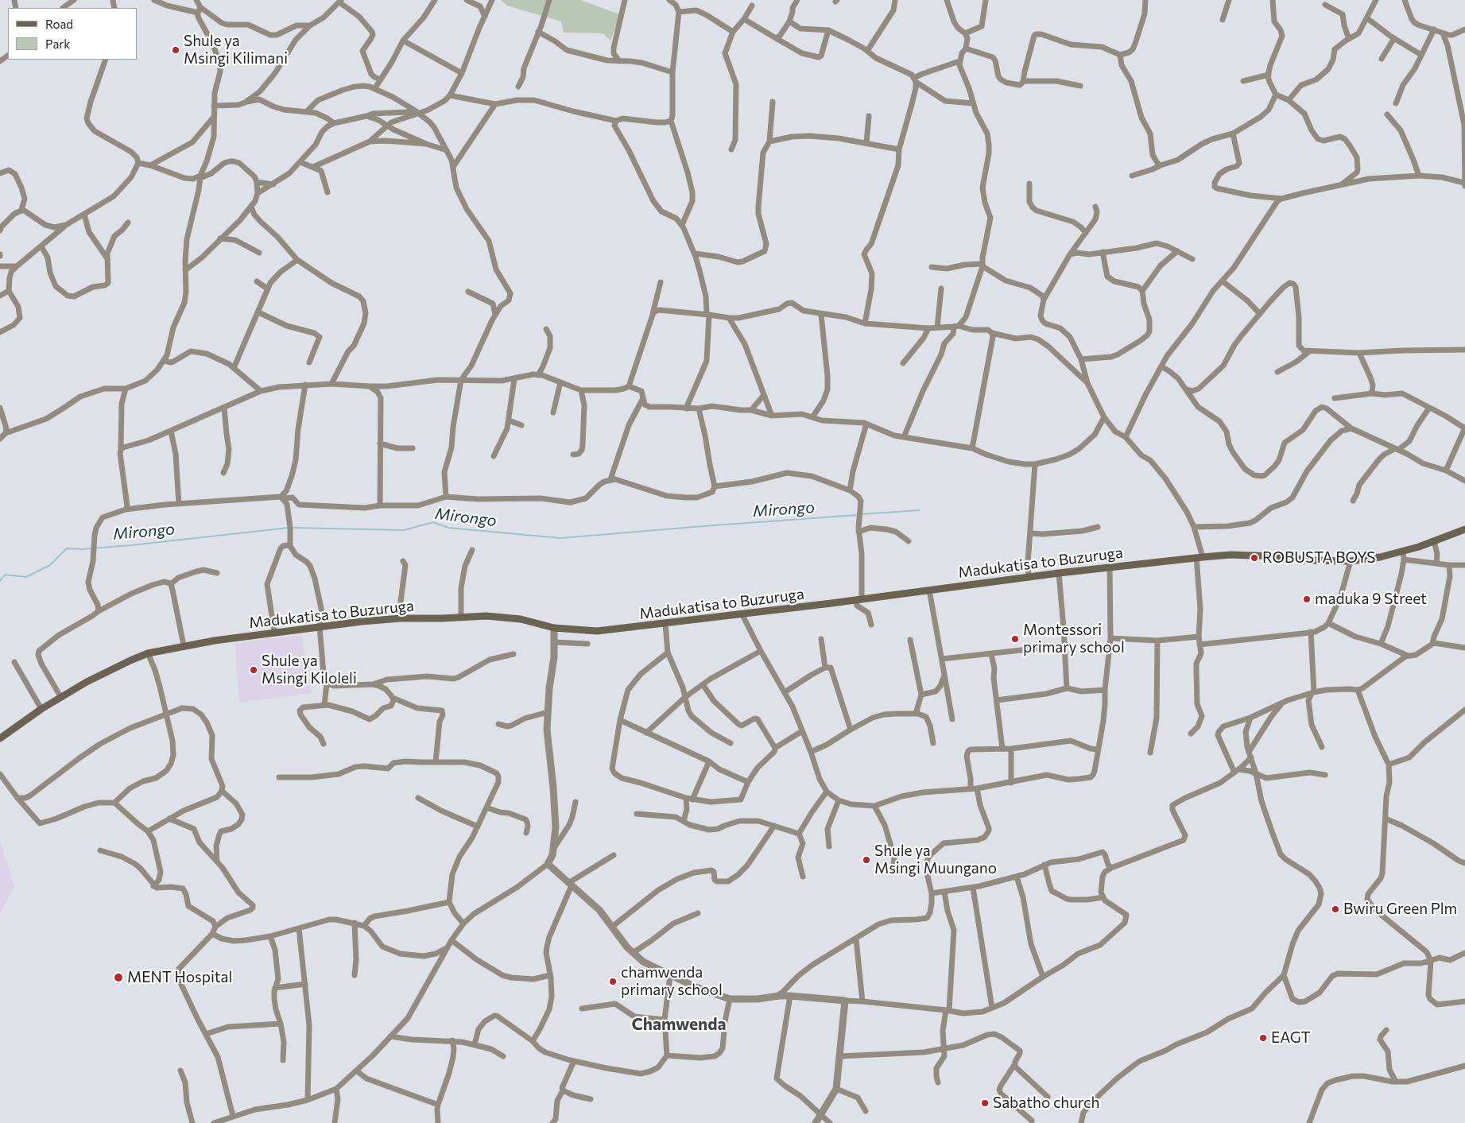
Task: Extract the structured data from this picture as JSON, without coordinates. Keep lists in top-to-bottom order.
{
  "streets": {
    "main road": ["Madukatisa to Buzuruga"]
  },
  "districts": ["Chamwenda"],
  "water": ["Mirongo"],
  "places": [
    "Shule ya Msingi Kilimani",
    "ROBUSTA BOYS",
    "maduka 9 Street",
    "Montessori primary school",
    "Shule ya Msingi Kiloleli",
    "Shule ya Msingi Muungano",
    "Bwiru Green Plm",
    "MENT Hospital",
    "chamwenda primary school",
    "EAGT",
    "Sabatho church"
  ],
  "legend": ["Road", "Park"]
}
